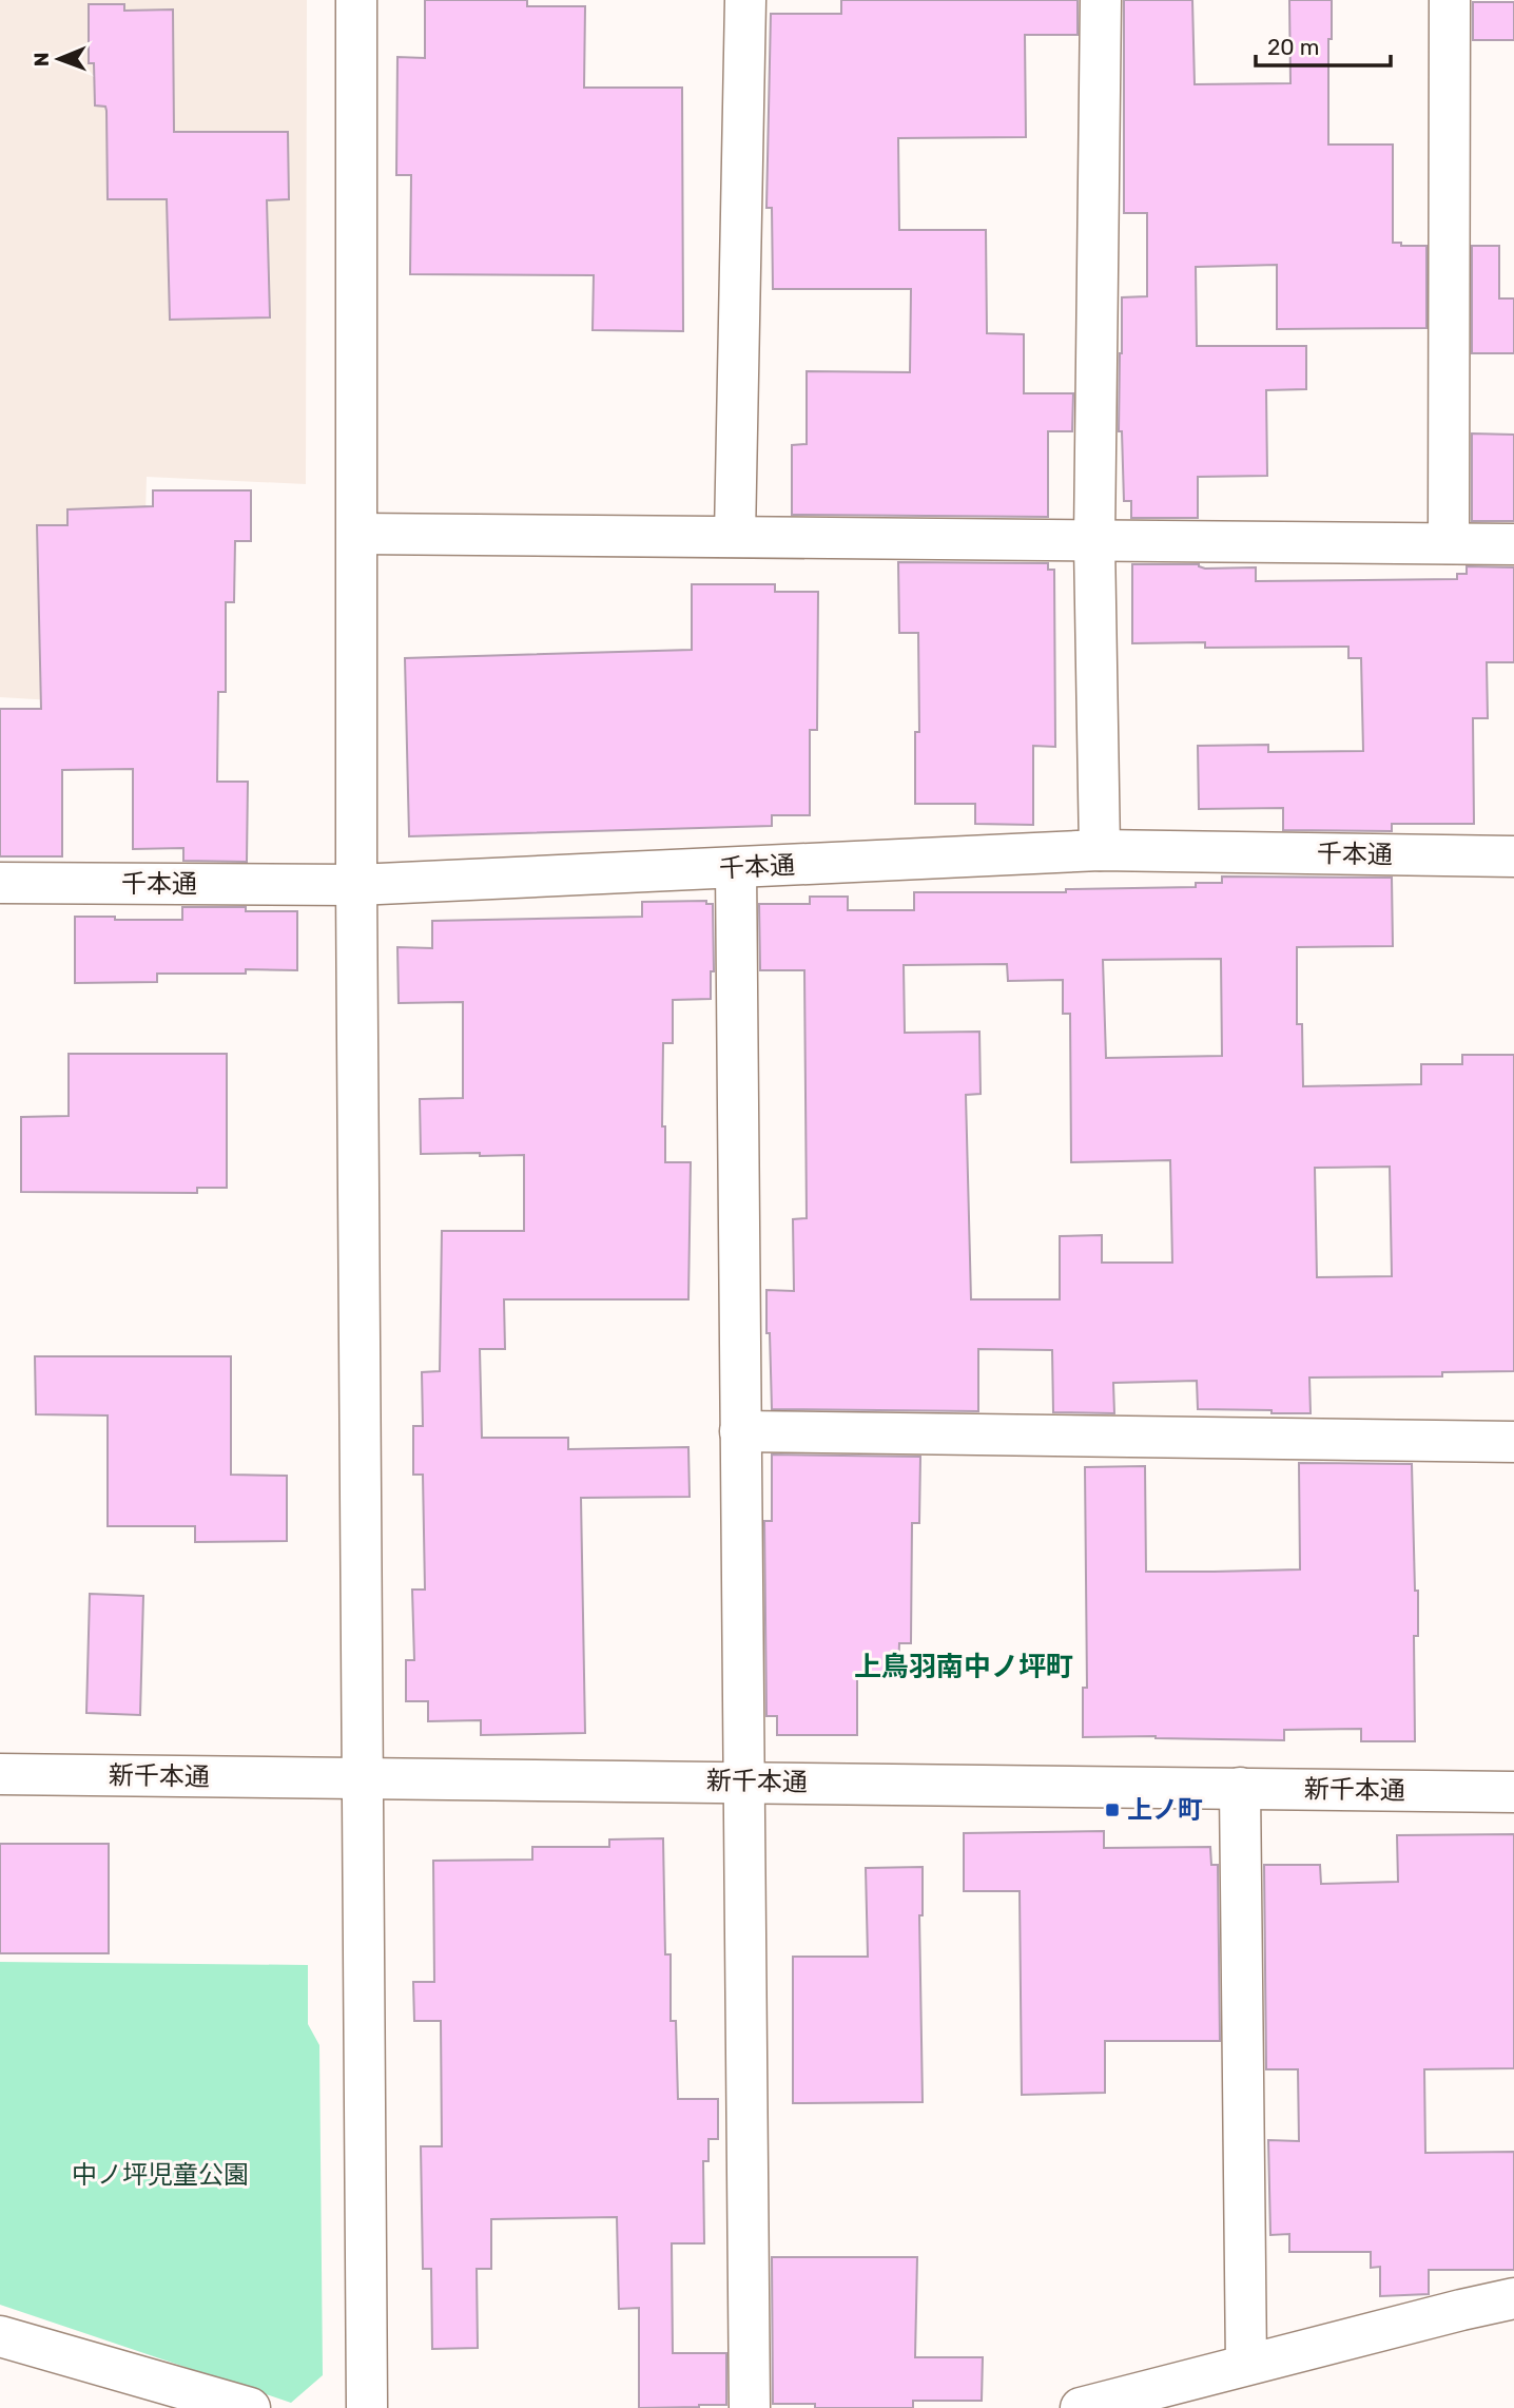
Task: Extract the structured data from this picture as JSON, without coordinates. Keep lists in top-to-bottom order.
{
  "streets": {
    "street": ["千本通", "新千本通"]
  },
  "districts": ["上鳥羽南中ノ坪町"],
  "parks": ["中ノ坪児童公園"],
  "places": {
    "transit": ["上ノ町"]
  },
  "scale_bar": "20 m",
  "north": "left"
}
